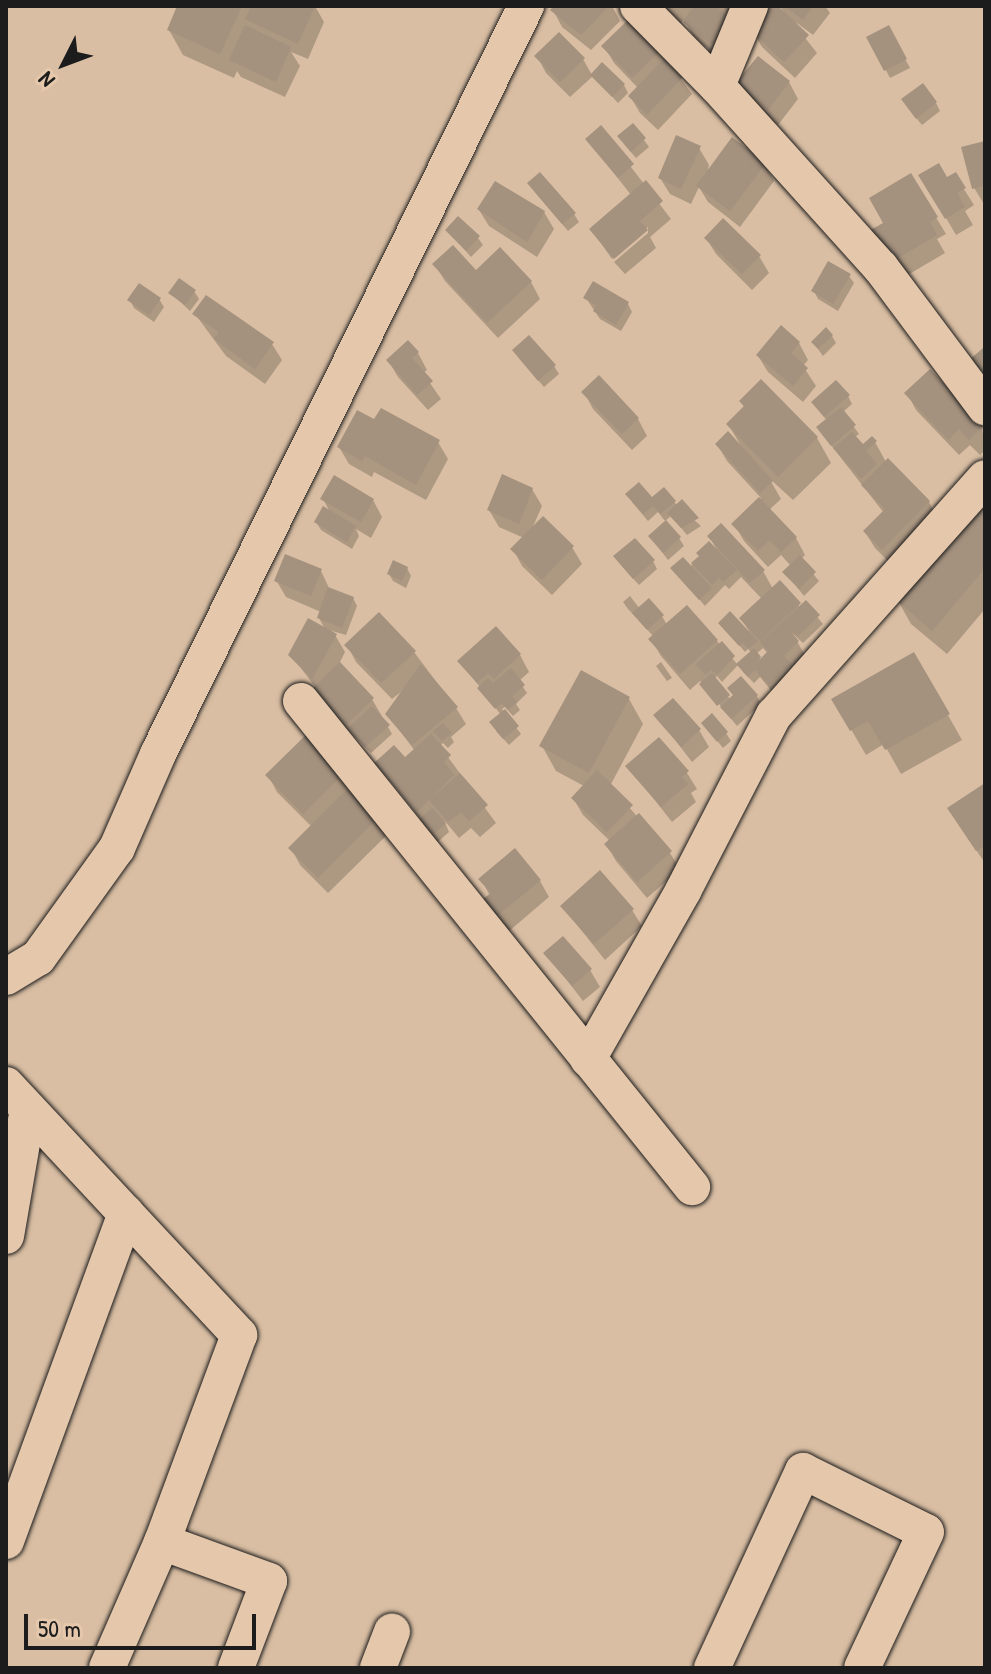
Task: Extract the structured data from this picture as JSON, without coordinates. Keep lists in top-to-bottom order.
{
  "scale_bar": "50 m",
  "north": "bottom left"
}
